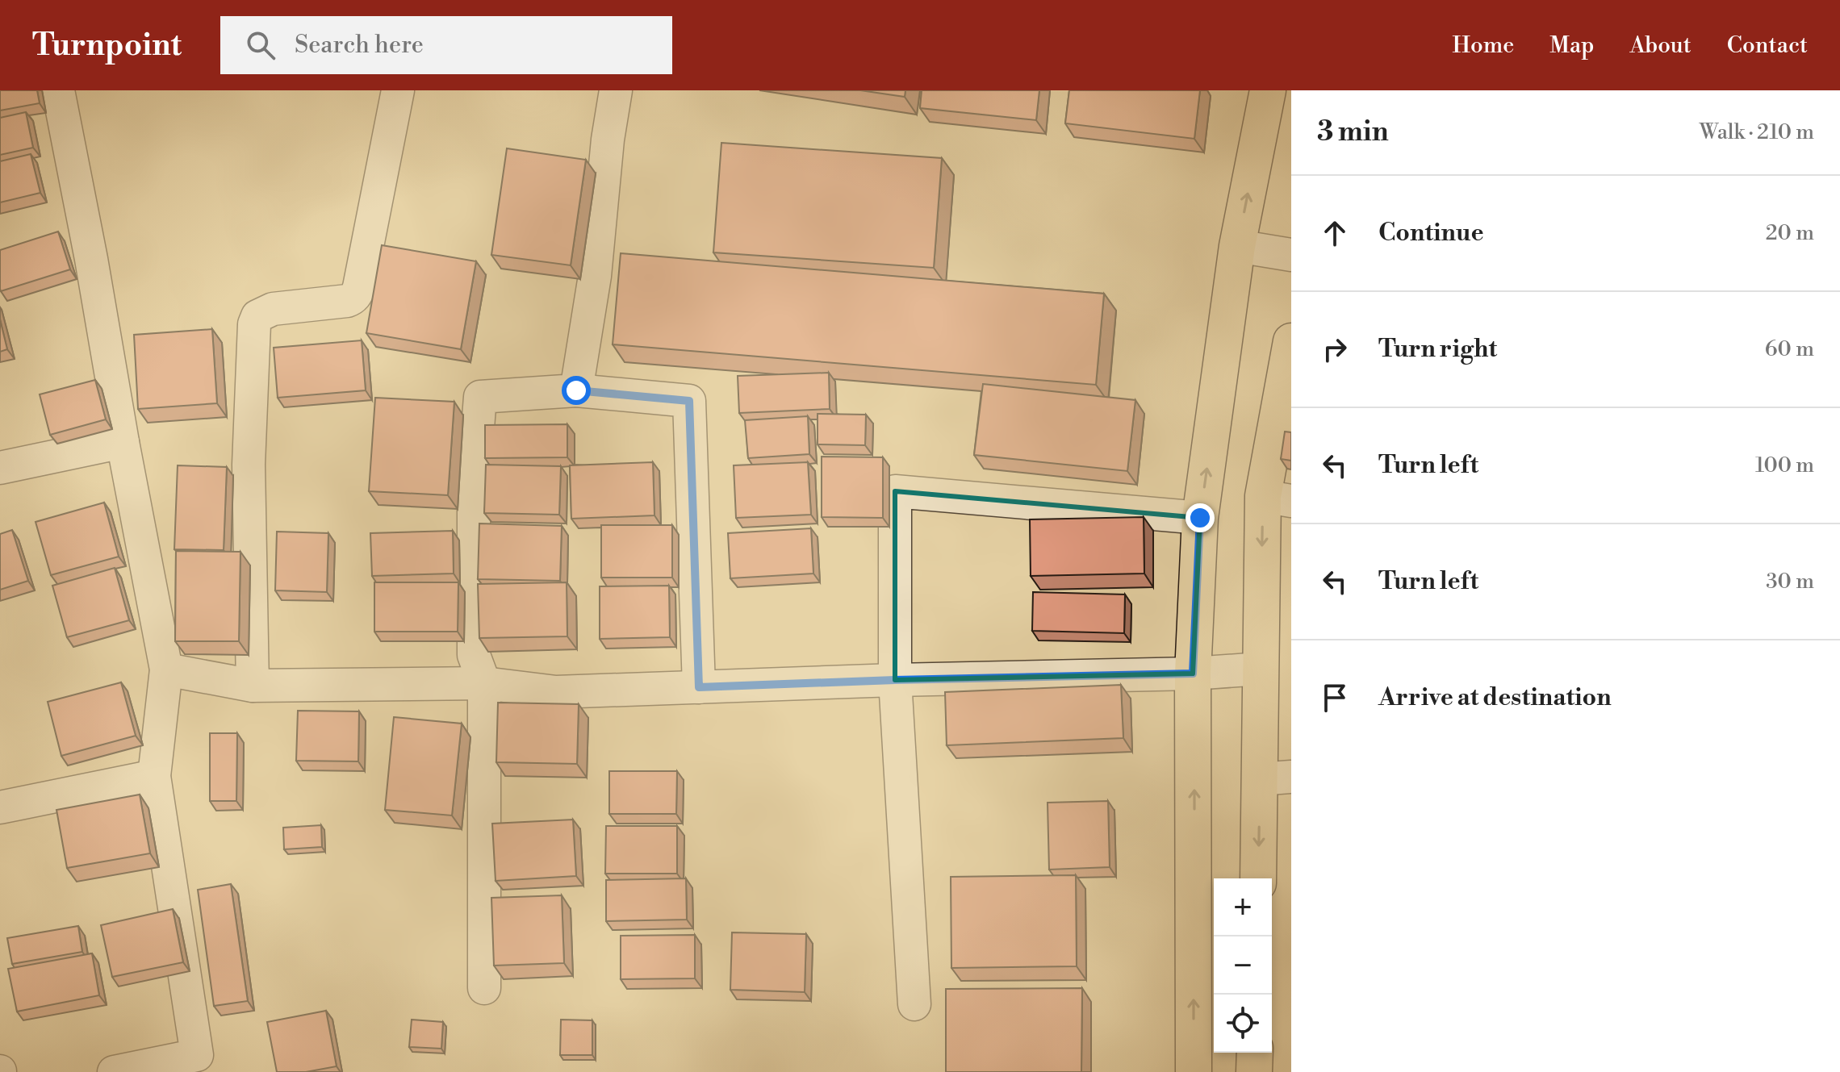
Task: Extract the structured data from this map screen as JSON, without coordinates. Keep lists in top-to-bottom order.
{
  "page": {
    "header": "Turnpoint",
    "search": "Search here",
    "nav": [
      "Home",
      "Map",
      "About",
      "Contact"
    ],
    "heading": ["3 min", "Walk · 210 m"],
    "list": [
      ["Continue", "20 m"],
      ["Turn right", "60 m"],
      ["Turn left", "100 m"],
      ["Turn left", "30 m"],
      "Arrive at destination"
    ],
    "map_buttons": ["+", "−"]
  }
}
